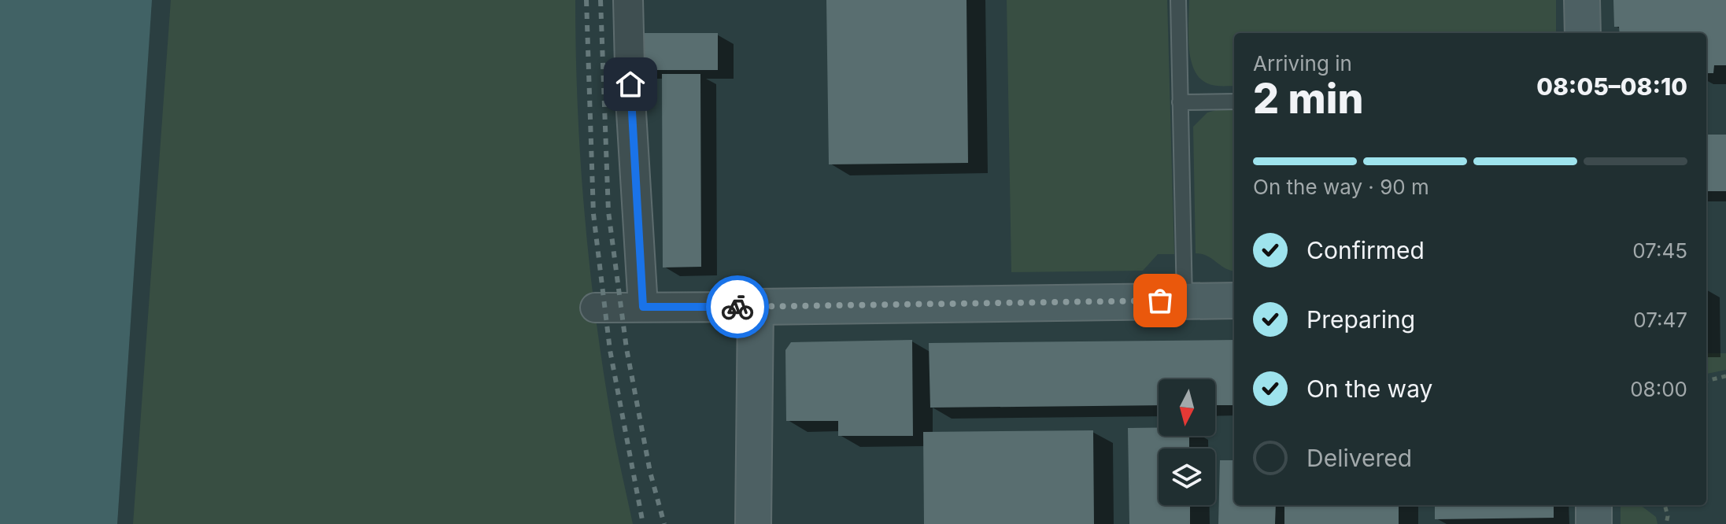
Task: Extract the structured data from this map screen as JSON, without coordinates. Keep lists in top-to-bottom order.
{
  "north": "bottom",
  "page": {
    "heading": ["2 min", "Arriving in", "08:05–08:10"],
    "bar": "On the way · 90 m",
    "list": [
      ["Confirmed", "07:45"],
      ["Preparing", "07:47"],
      ["On the way", "08:00"],
      "Delivered"
    ]
  }
}
